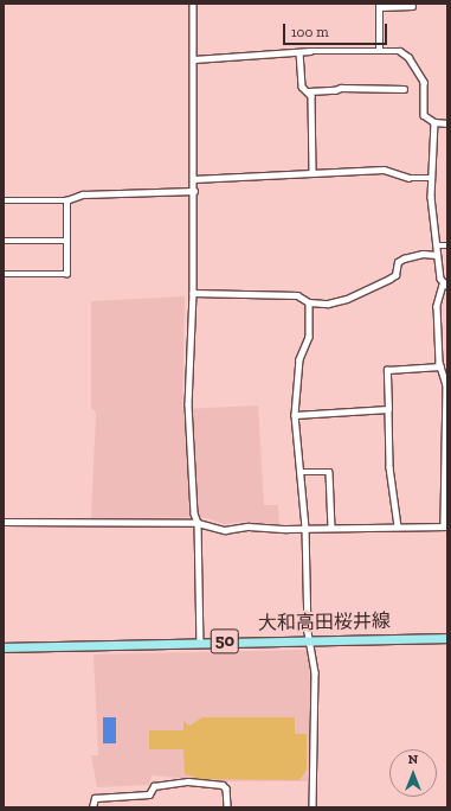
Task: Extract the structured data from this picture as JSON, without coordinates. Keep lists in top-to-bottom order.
{
  "streets": {
    "main road": ["大和高田桜井線", "50"]
  },
  "scale_bar": "100 m",
  "north": "top"
}
